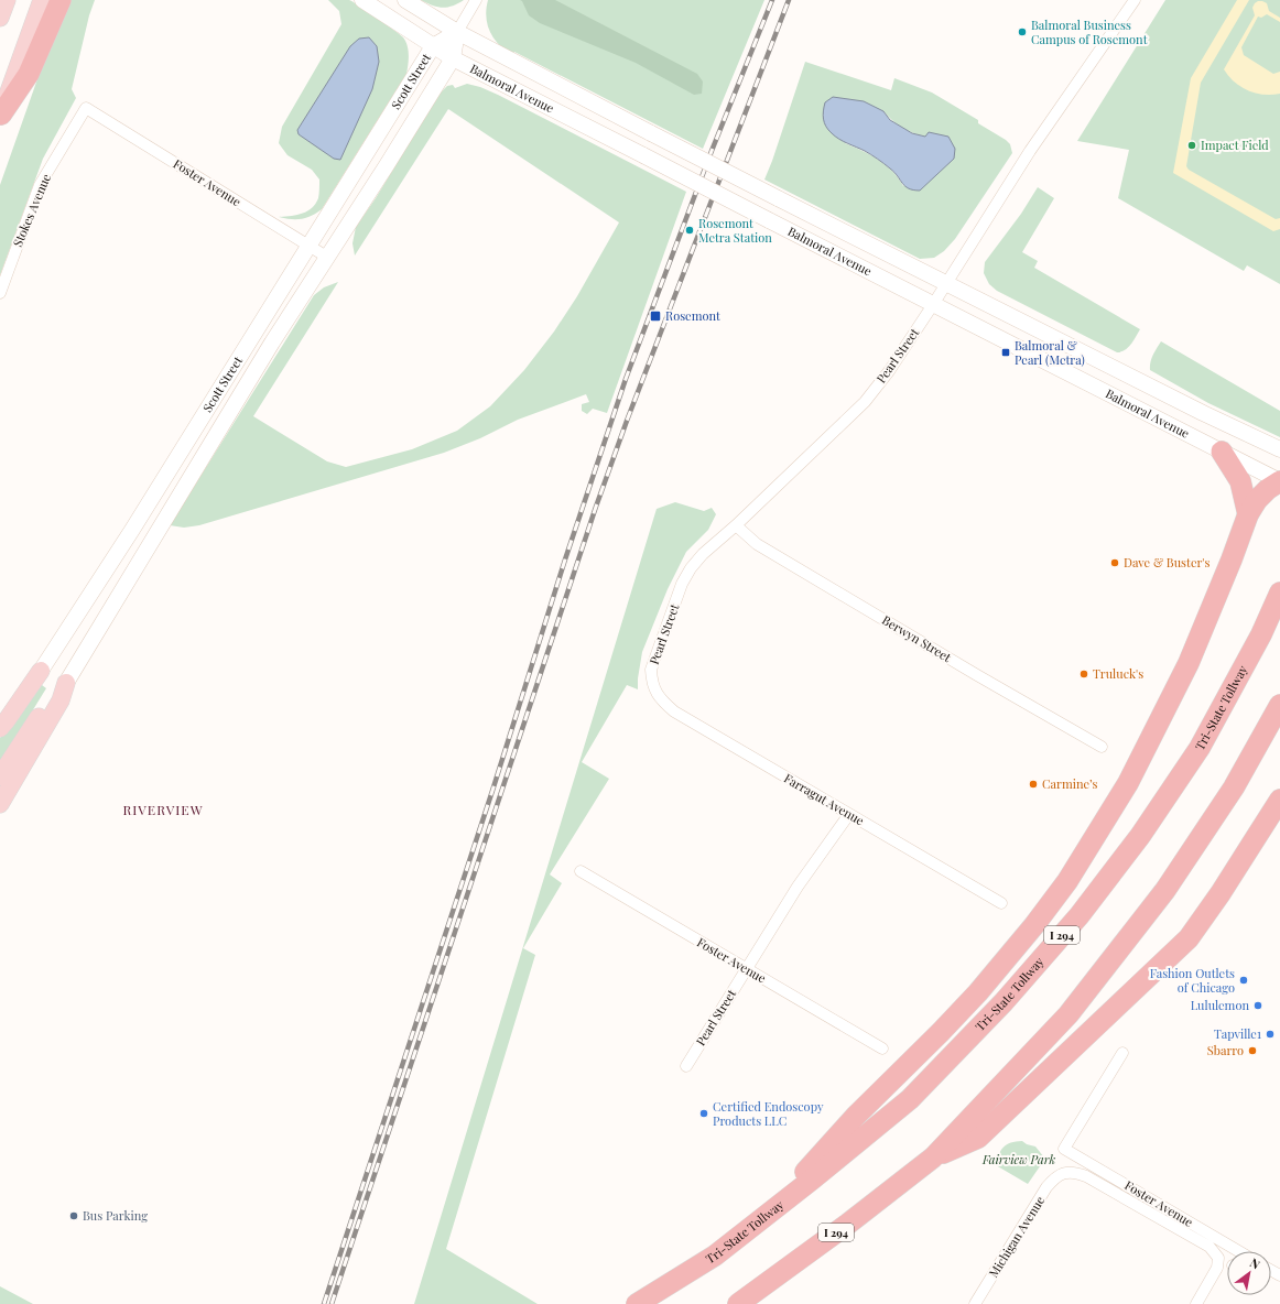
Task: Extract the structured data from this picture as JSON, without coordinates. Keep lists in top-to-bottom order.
{
  "streets": {
    "highway": ["Tri-State Tollway", "I 294"],
    "street": [
      "Scott Street",
      "Balmoral Avenue",
      "Foster Avenue",
      "Stokes Avenue",
      "Pearl Street",
      "Berwyn Street",
      "Farragut Avenue",
      "Michigan Avenue"
    ]
  },
  "crossings": [
    ["Scott Street", "Balmoral Avenue"],
    ["Scott Street", "Foster Avenue"],
    ["Balmoral Avenue", "Pearl Street"],
    ["Foster Avenue", "Stokes Avenue"],
    ["Foster Avenue", "Pearl Street"],
    ["Foster Avenue", "Michigan Avenue"],
    ["Pearl Street", "Berwyn Street"],
    ["Pearl Street", "Farragut Avenue"]
  ],
  "districts": ["RIVERVIEW"],
  "parks": ["Fairview Park"],
  "places": {
    "other": [
      "Balmoral Business Campus of Rosemont",
      "Impact Field",
      "Rosemont Metra Station",
      "Dave & Buster's",
      "Truluck's",
      "Carmine’s",
      "Fashion Outlets of Chicago",
      "Lululemon",
      "Tapville1",
      "Sbarro",
      "Certified Endoscopy Products LLC",
      "Bus Parking"
    ],
    "transit": ["Rosemont", "Balmoral & Pearl (Metra)"]
  },
  "north": "top right"
}
